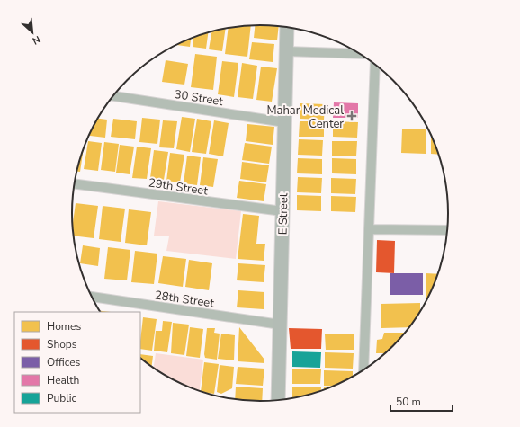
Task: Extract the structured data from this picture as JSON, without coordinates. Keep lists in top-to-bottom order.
{
  "streets": {
    "main road": ["E Street"],
    "street": ["30 Street", "29th Street", "28th Street"]
  },
  "crossings": [
    ["30 Street", "E Street"],
    ["29th Street", "E Street"],
    ["E Street", "28th Street"]
  ],
  "places": {
    "health": ["Mahar Medical Center"]
  },
  "legend": [
    "Homes",
    "Shops",
    "Offices",
    "Health",
    "Public"
  ],
  "scale_bar": "50 m",
  "north": "bottom right"
}
